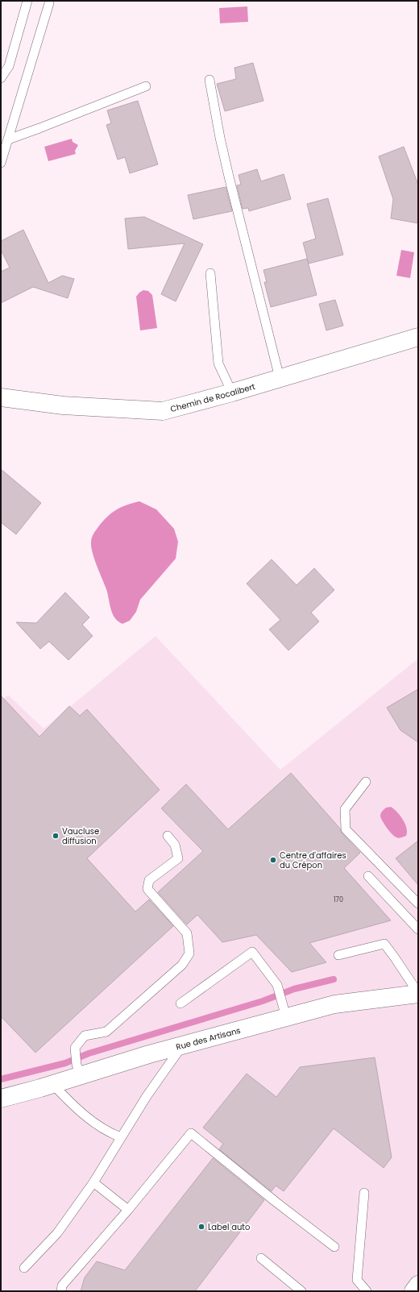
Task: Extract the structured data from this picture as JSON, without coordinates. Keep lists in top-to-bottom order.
{
  "streets": {
    "street": ["Chemin de Rocalibert", "Rue des Artisans"]
  },
  "places": ["Vaucluse diffusion", "Centre d'affaires du Crépon", "Label auto"],
  "house_numbers": ["170"]
}
